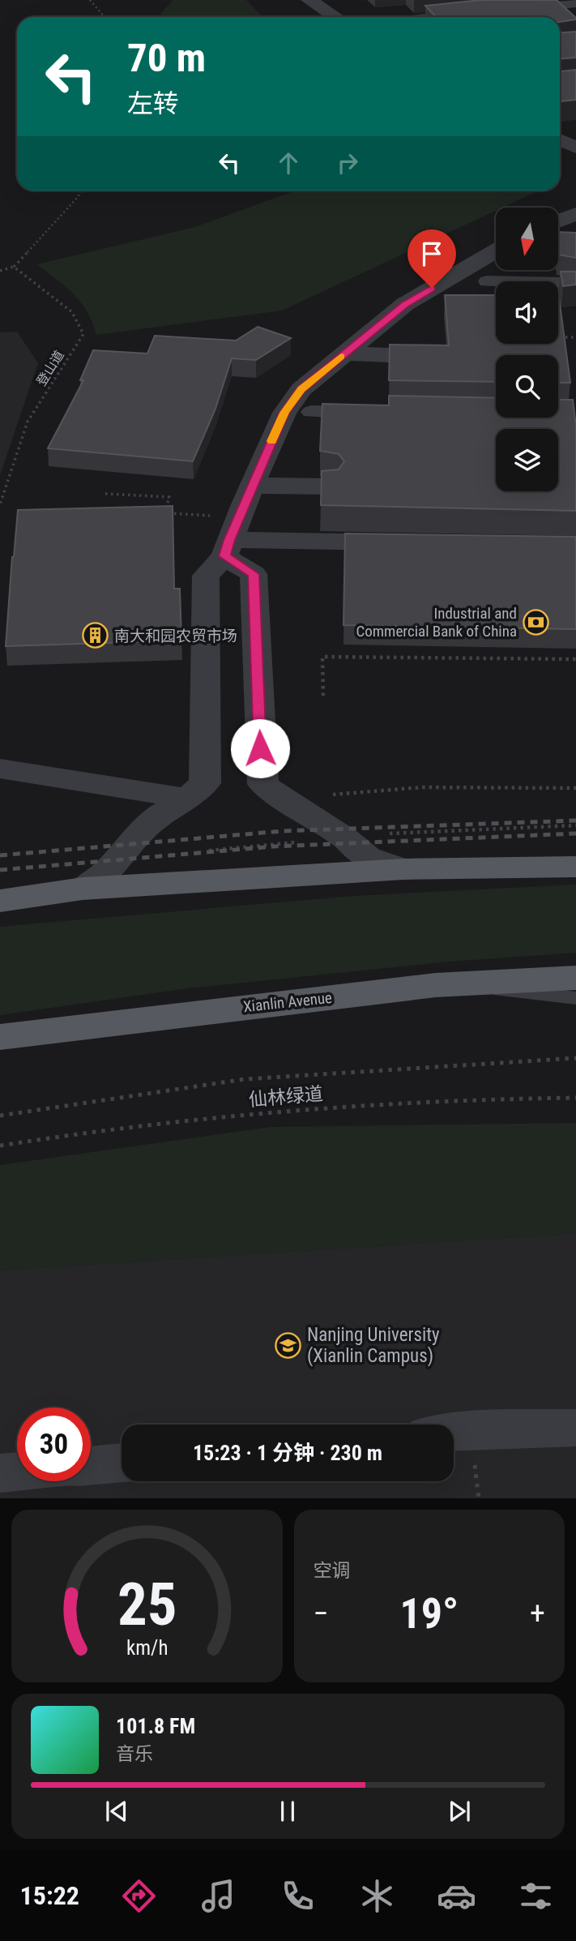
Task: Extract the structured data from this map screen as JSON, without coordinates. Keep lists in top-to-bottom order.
{
  "streets": {
    "main road": ["Xianlin Avenue"],
    "path": ["登山道", "仙林绿道"]
  },
  "places": {
    "bank": ["Industrial and Commercial Bank of China"],
    "building": ["南大和园农贸市场"],
    "school or university": ["Nanjing University (Xianlin Campus)"]
  },
  "north": "bottom",
  "page": {
    "turn": ["70 m", "左转"],
    "limit": "30",
    "trip": "15:23 · 1 分钟 · 230 m",
    "tile": "空调",
    "heat": ["−", "19°", "+"],
    "song": ["101.8 FM", "音乐"],
    "tabs": "15:22",
    "gauge": ["25", "km/h"]
  }
}
